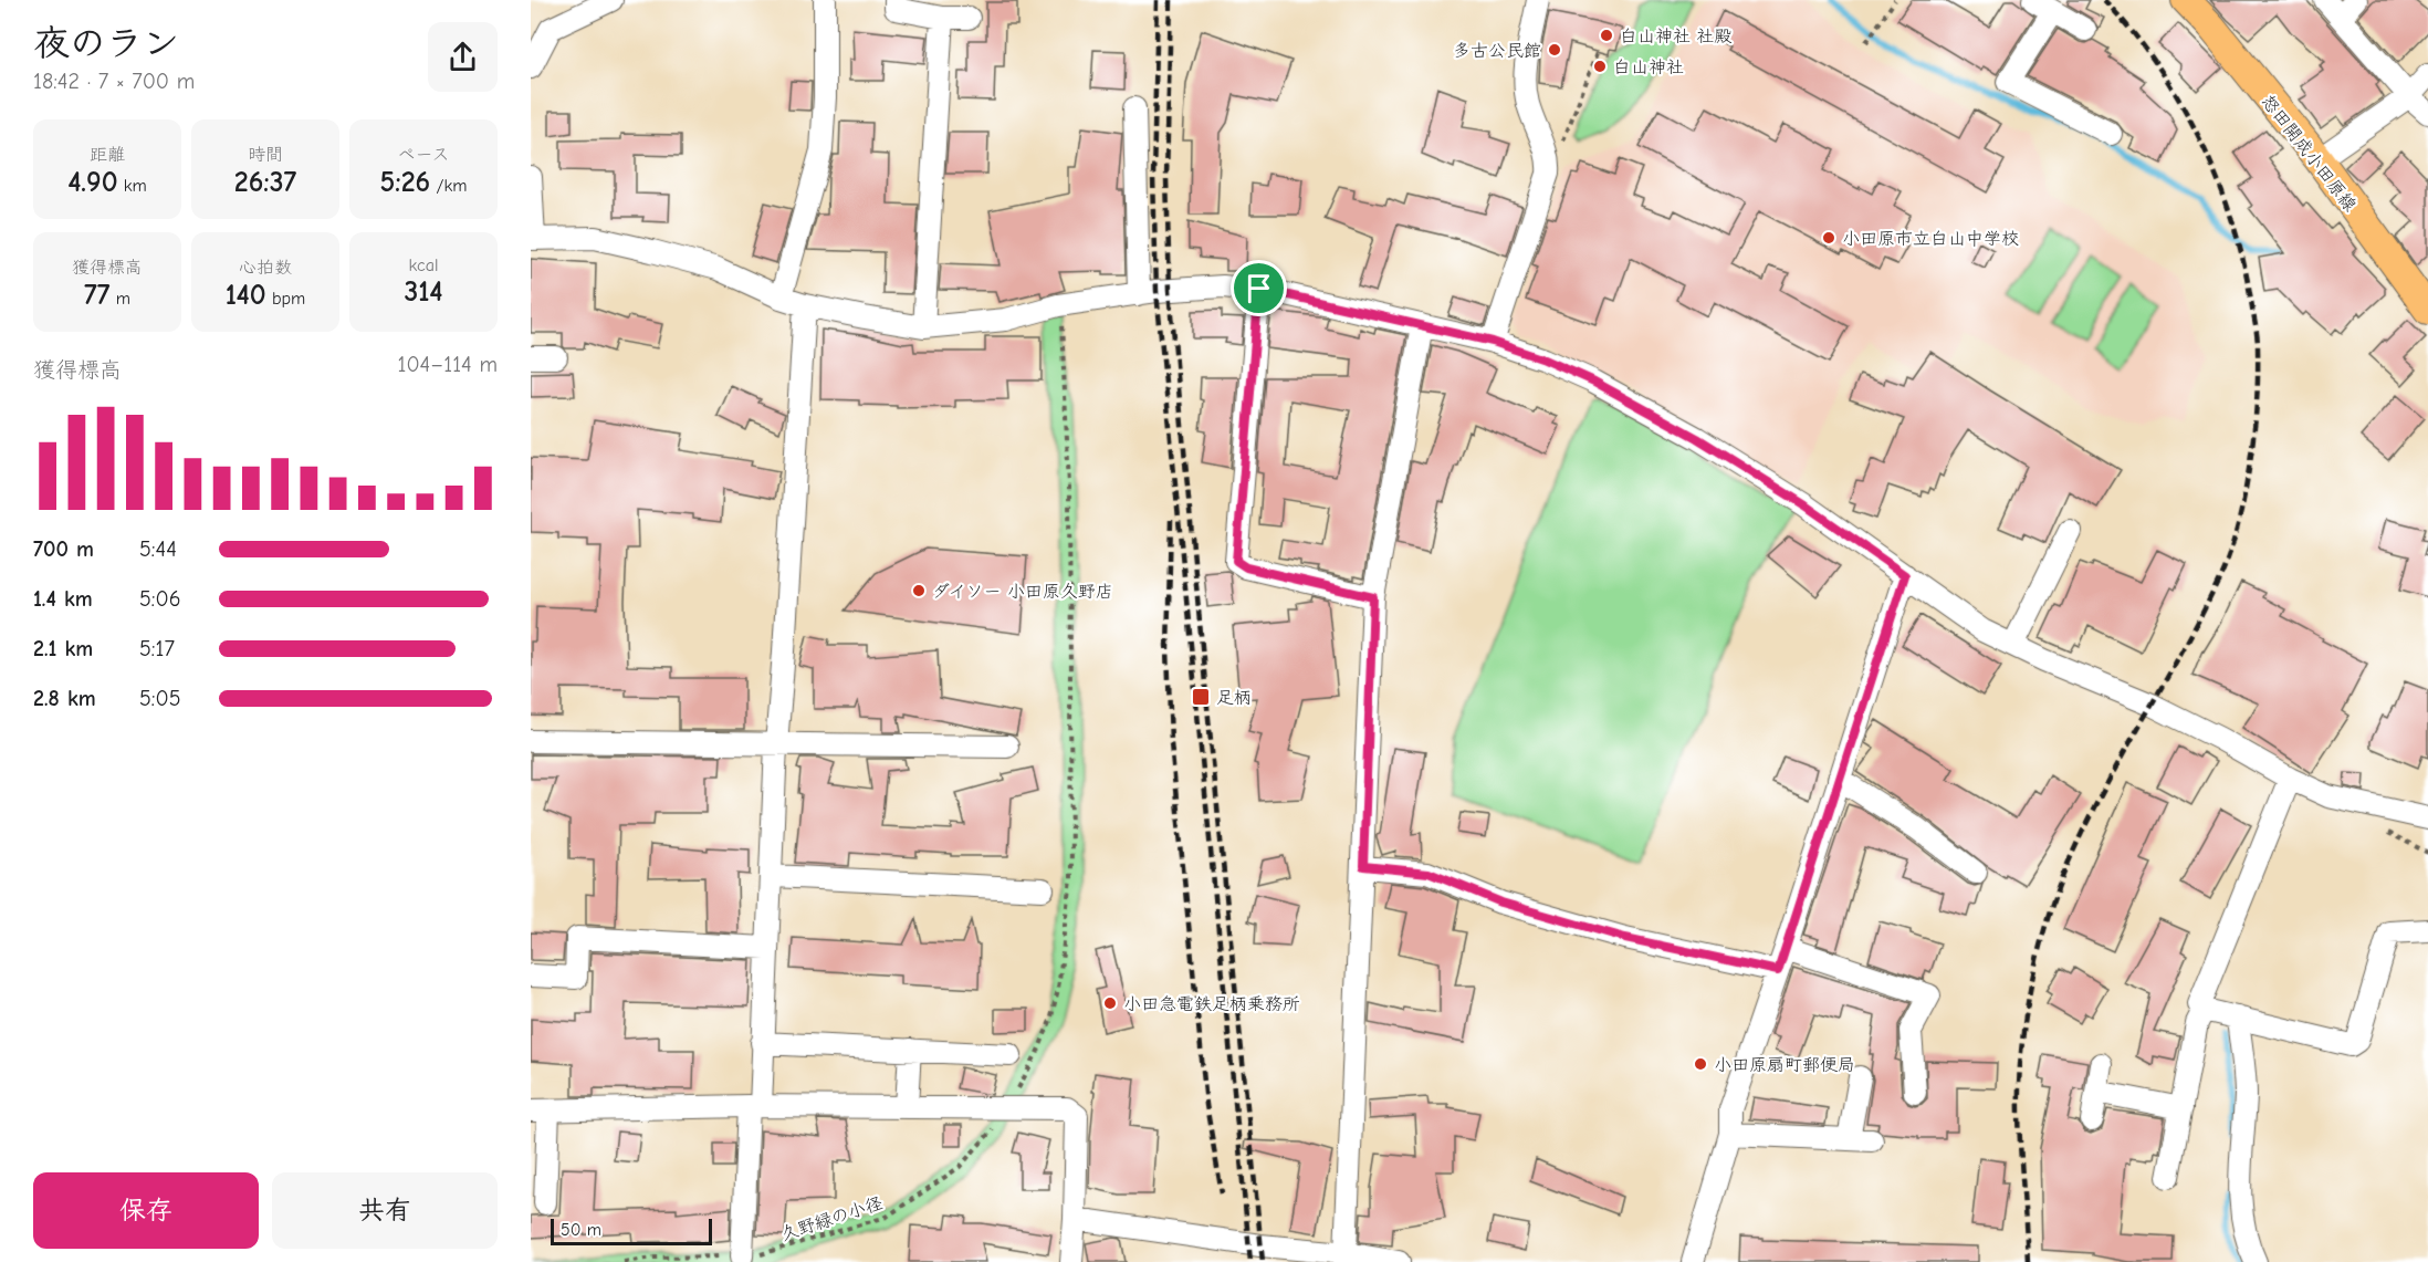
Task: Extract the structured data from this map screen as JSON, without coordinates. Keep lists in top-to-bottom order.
{
  "streets": {
    "main road": ["怒田開成小田原線"],
    "path": ["久野緑の小径"]
  },
  "places": {
    "other": [
      "白山神社 社殿",
      "多古公民館",
      "白山神社",
      "小田原市立白山中学校",
      "ダイソー 小田原久野店",
      "小田急電鉄足柄乗務所",
      "小田原扇町郵便局"
    ],
    "transit": ["足柄"]
  },
  "scale_bar": "50 m",
  "page": {
    "heading": ["夜のラン", "18:42 · 7 × 700 m"],
    "stats": [
      ["距離", "4.90 km"],
      ["時間", "26:37"],
      ["ペース", "5:26 /km"],
      ["獲得標高", "77 m"],
      ["心拍数", "140 bpm"],
      ["kcal", "314"]
    ],
    "chart": ["獲得標高", "104–114 m"],
    "list": [
      {
        "name": "700 m",
        "note": "5:44"
      },
      {
        "name": "1.4 km",
        "note": "5:06"
      },
      {
        "name": "2.1 km",
        "note": "5:17"
      },
      {
        "name": "2.8 km",
        "note": "5:05"
      }
    ],
    "buttons": ["保存", "共有"],
    "scale": "50 m"
  }
}
